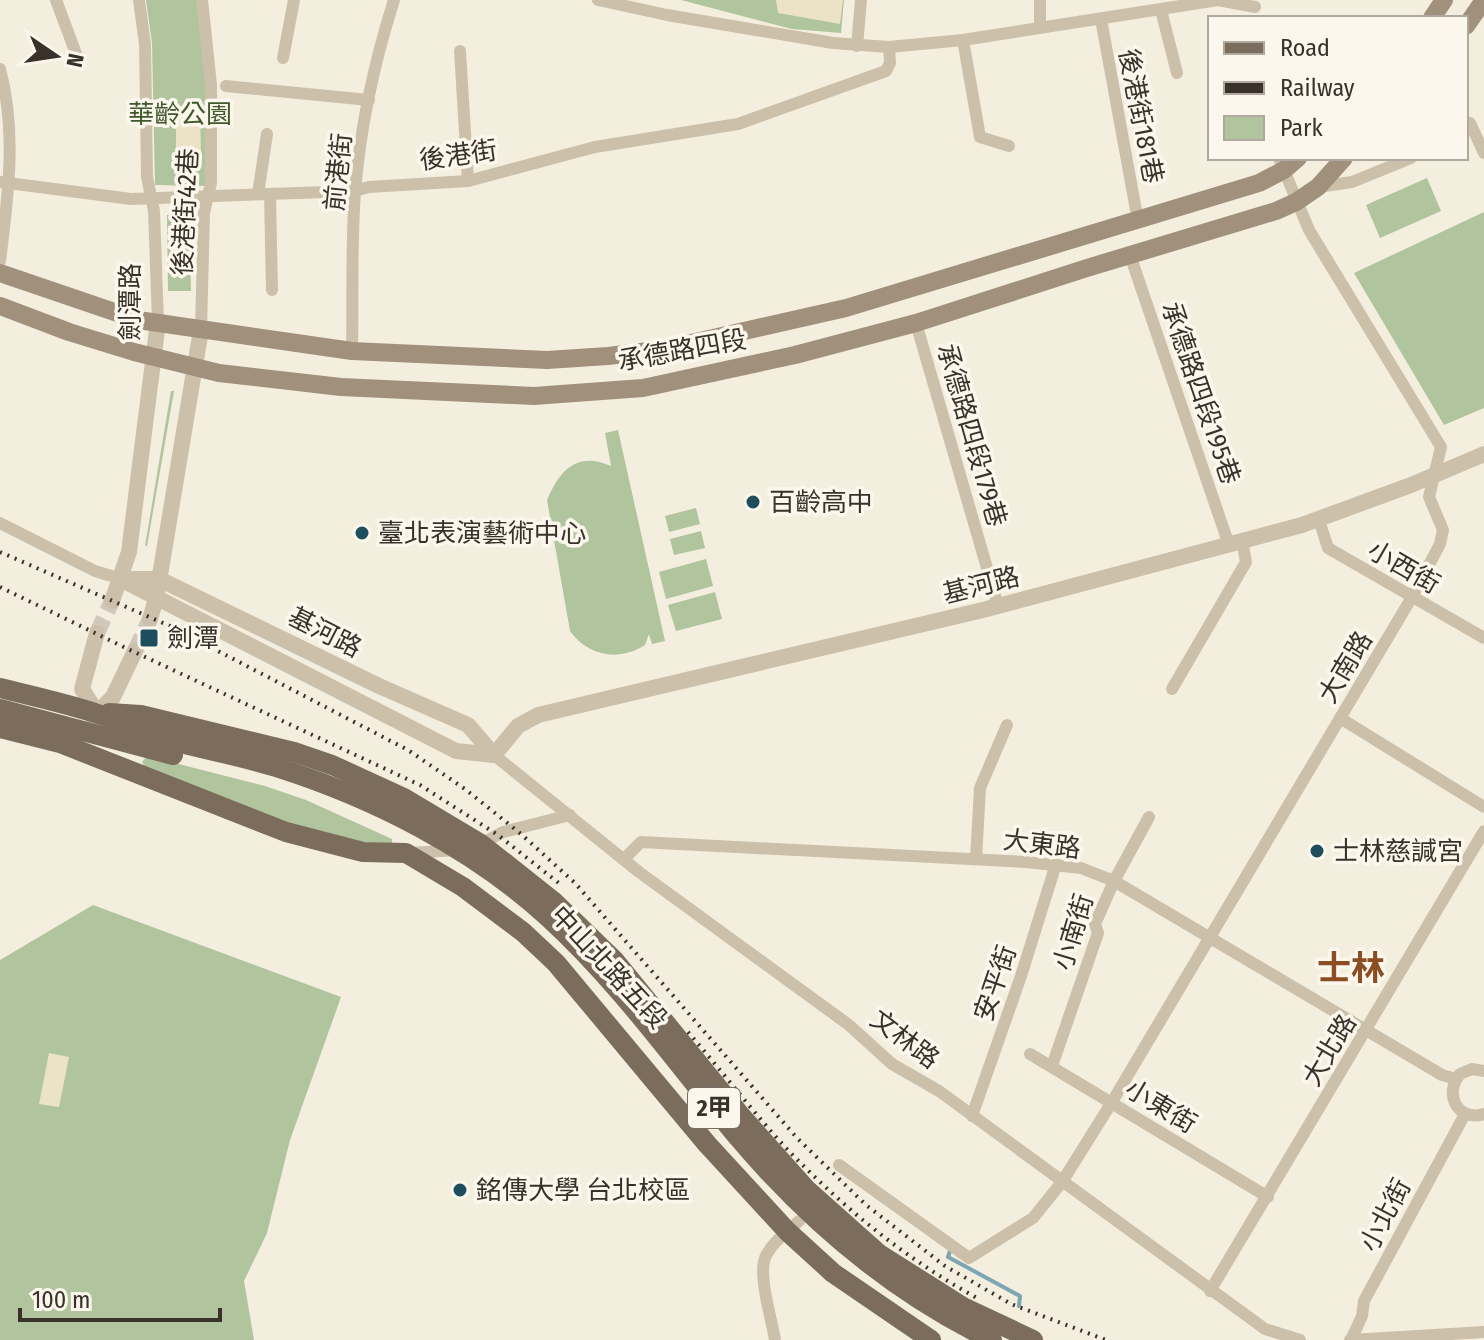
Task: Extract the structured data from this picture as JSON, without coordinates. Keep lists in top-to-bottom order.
{
  "streets": {
    "main road": ["承德路四段", "中山北路五段", "2甲"],
    "street": [
      "後港街181巷",
      "後港街",
      "前港街",
      "後港街42巷",
      "劍潭路",
      "承德路四段195巷",
      "承德路四段179巷",
      "小西街",
      "基河路",
      "大南路",
      "大東路",
      "小南街",
      "安平街",
      "文林路",
      "大北路",
      "小東街",
      "小北街"
    ]
  },
  "crossings": [
    ["後港街181巷", "承德路四段"],
    ["後港街", "前港街"],
    ["後港街", "後港街42巷"],
    ["後港街", "劍潭路"],
    ["前港街", "承德路四段"],
    ["後港街42巷", "承德路四段"],
    ["劍潭路", "承德路四段"],
    ["劍潭路", "基河路"],
    ["承德路四段", "承德路四段195巷"],
    ["承德路四段", "承德路四段179巷"],
    ["承德路四段", "大南路"],
    ["承德路四段195巷", "基河路"],
    ["承德路四段179巷", "基河路"],
    ["小西街", "基河路"],
    ["小西街", "大南路"],
    ["基河路", "大南路"],
    ["基河路", "文林路"],
    ["大南路", "大東路"],
    ["大南路", "文林路"],
    ["大南路", "小東街"],
    ["大東路", "小南街"],
    ["大東路", "安平街"],
    ["大東路", "文林路"],
    ["大東路", "大北路"],
    ["小南街", "小東街"],
    ["安平街", "文林路"],
    ["文林路", "大北路"],
    ["大北路", "小東街"]
  ],
  "districts": ["士林"],
  "parks": ["華齡公園"],
  "places": {
    "other": [
      "百齡高中",
      "臺北表演藝術中心",
      "士林慈諴宮",
      "銘傳大學 台北校區"
    ],
    "transit": ["劍潭"]
  },
  "legend": ["Road", "Railway", "Park"],
  "scale_bar": "100 m",
  "north": "right"
}
